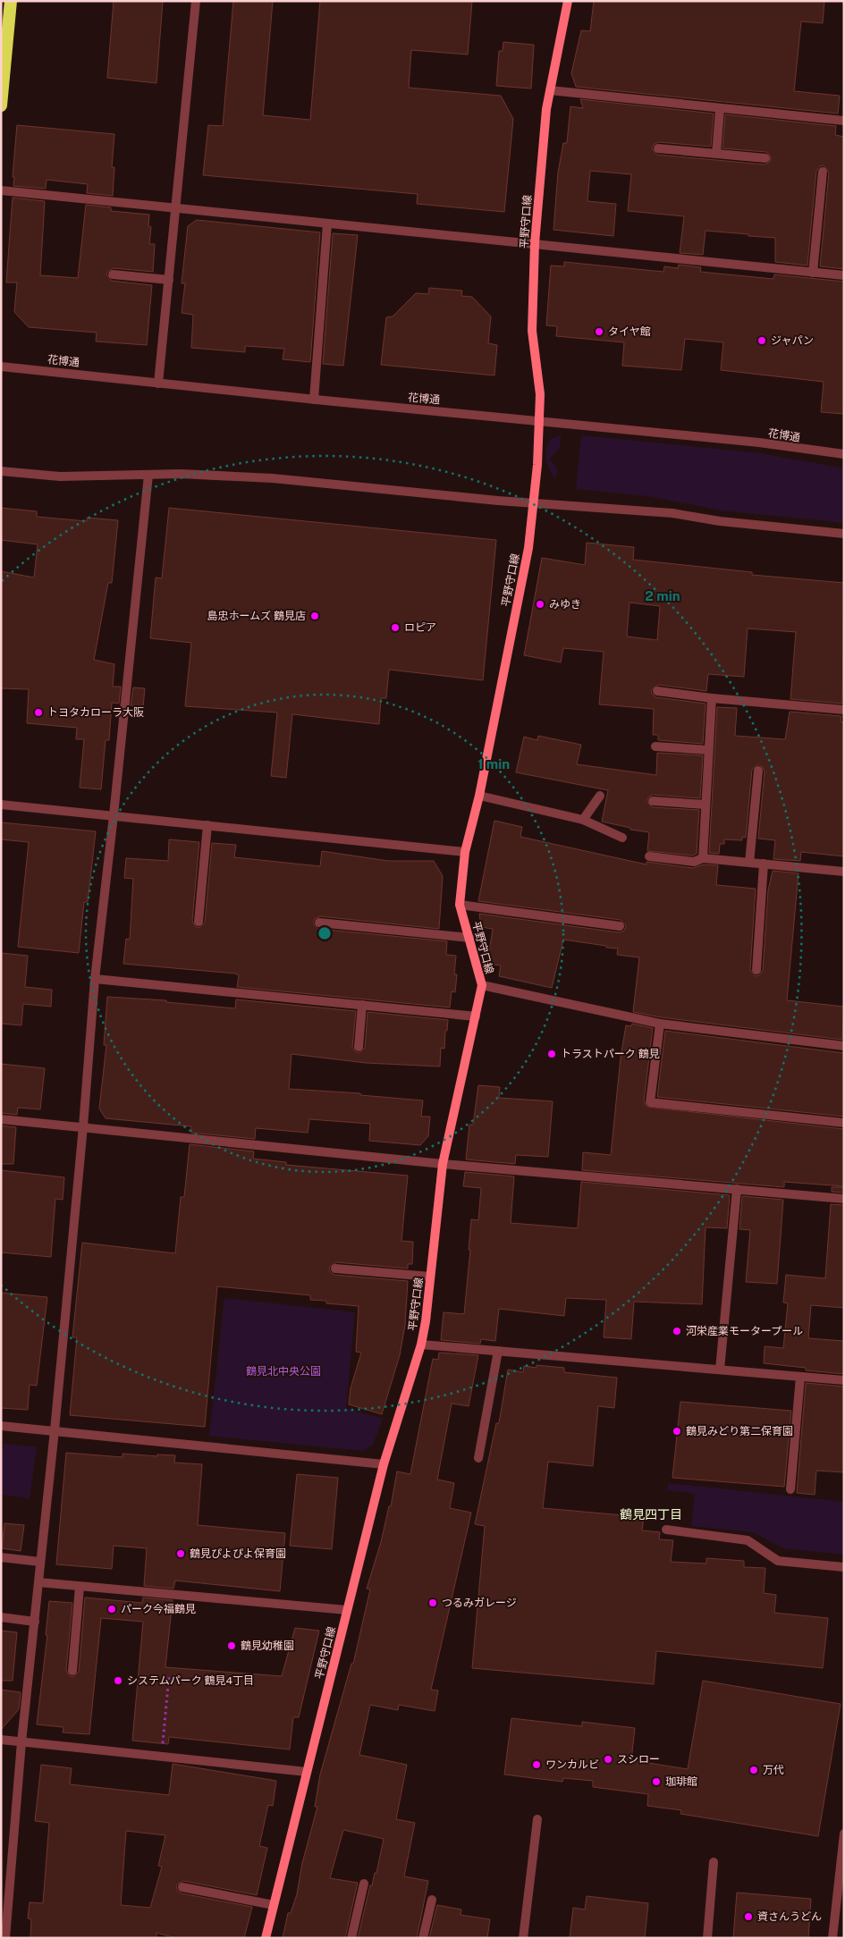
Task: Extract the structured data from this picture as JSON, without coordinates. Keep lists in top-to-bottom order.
{
  "streets": {
    "main road": ["平野守口線"],
    "street": ["花博通"]
  },
  "crossings": [
    ["平野守口線", "花博通"]
  ],
  "districts": ["鶴見四丁目"],
  "parks": ["鶴見北中央公園"],
  "places": [
    "タイヤ館",
    "ジャパン",
    "みゆき",
    "島忠ホームズ 鶴見店",
    "ロピア",
    "トヨタカローラ大阪",
    "トラストパーク 鶴見",
    "河栄産業モータープール",
    "鶴見みどり第二保育園",
    "鶴見ぴよぴよ保育園",
    "つるみガレージ",
    "パーク今福鶴見",
    "鶴見幼稚園",
    "システムパーク 鶴見4丁目",
    "スシロー",
    "ワンカルビ",
    "万代",
    "珈琲館",
    "資さんうどん"
  ],
  "rings": ["2 min", "1 min"]
}
